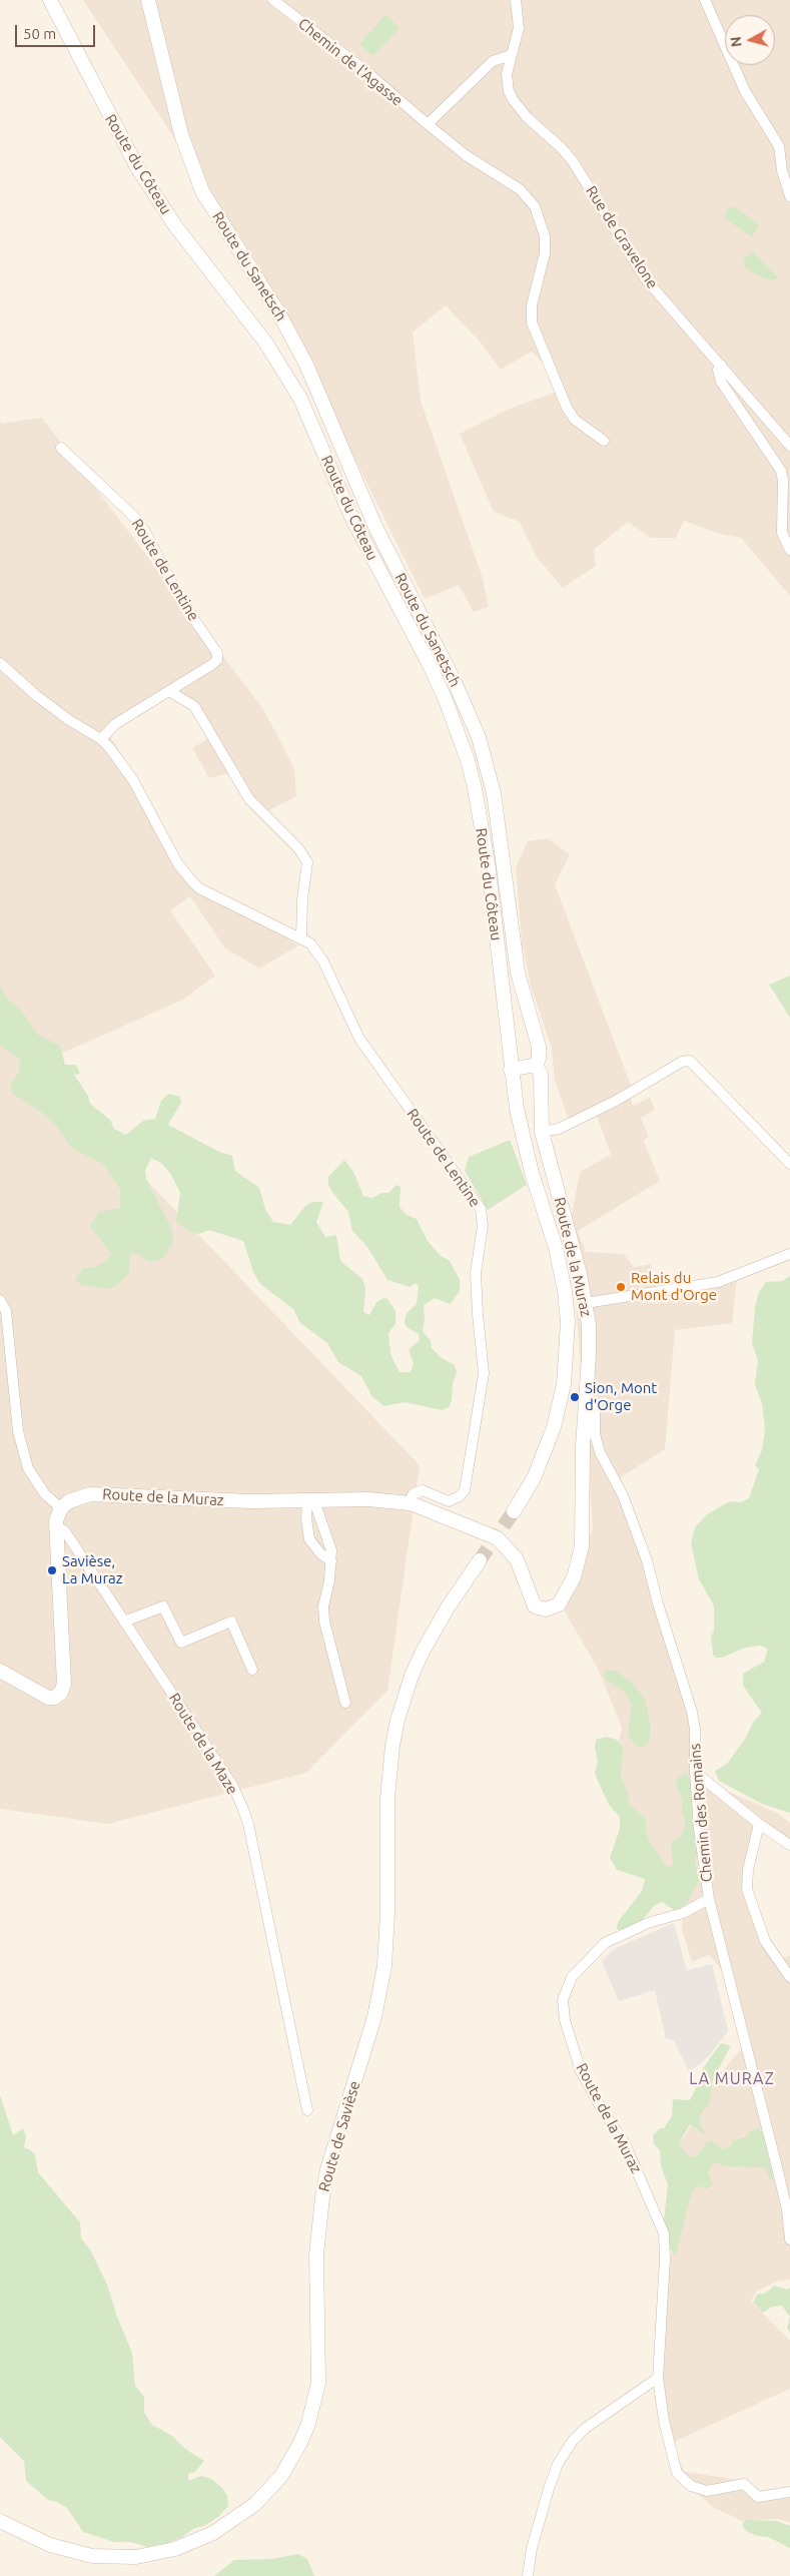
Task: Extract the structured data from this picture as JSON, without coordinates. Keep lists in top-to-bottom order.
{
  "streets": {
    "street": [
      "Chemin de l'Agasse",
      "Route du Côteau",
      "Rue de Gravelone",
      "Route du Sanetsch",
      "Route de Lentine",
      "Route de la Muraz",
      "Route de la Maze",
      "Chemin des Romains",
      "Route de Savièse"
    ]
  },
  "crossings": [
    ["Route du Sanetsch", "Route de la Muraz"],
    ["Route de Lentine", "Route de la Muraz"],
    ["Route de la Muraz", "Chemin des Romains"]
  ],
  "districts": ["LA MURAZ"],
  "places": ["Relais du Mont d'Orge", "Sion, Mont d'Orge", "Savièse, La Muraz"],
  "scale_bar": "50 m",
  "north": "left"
}
